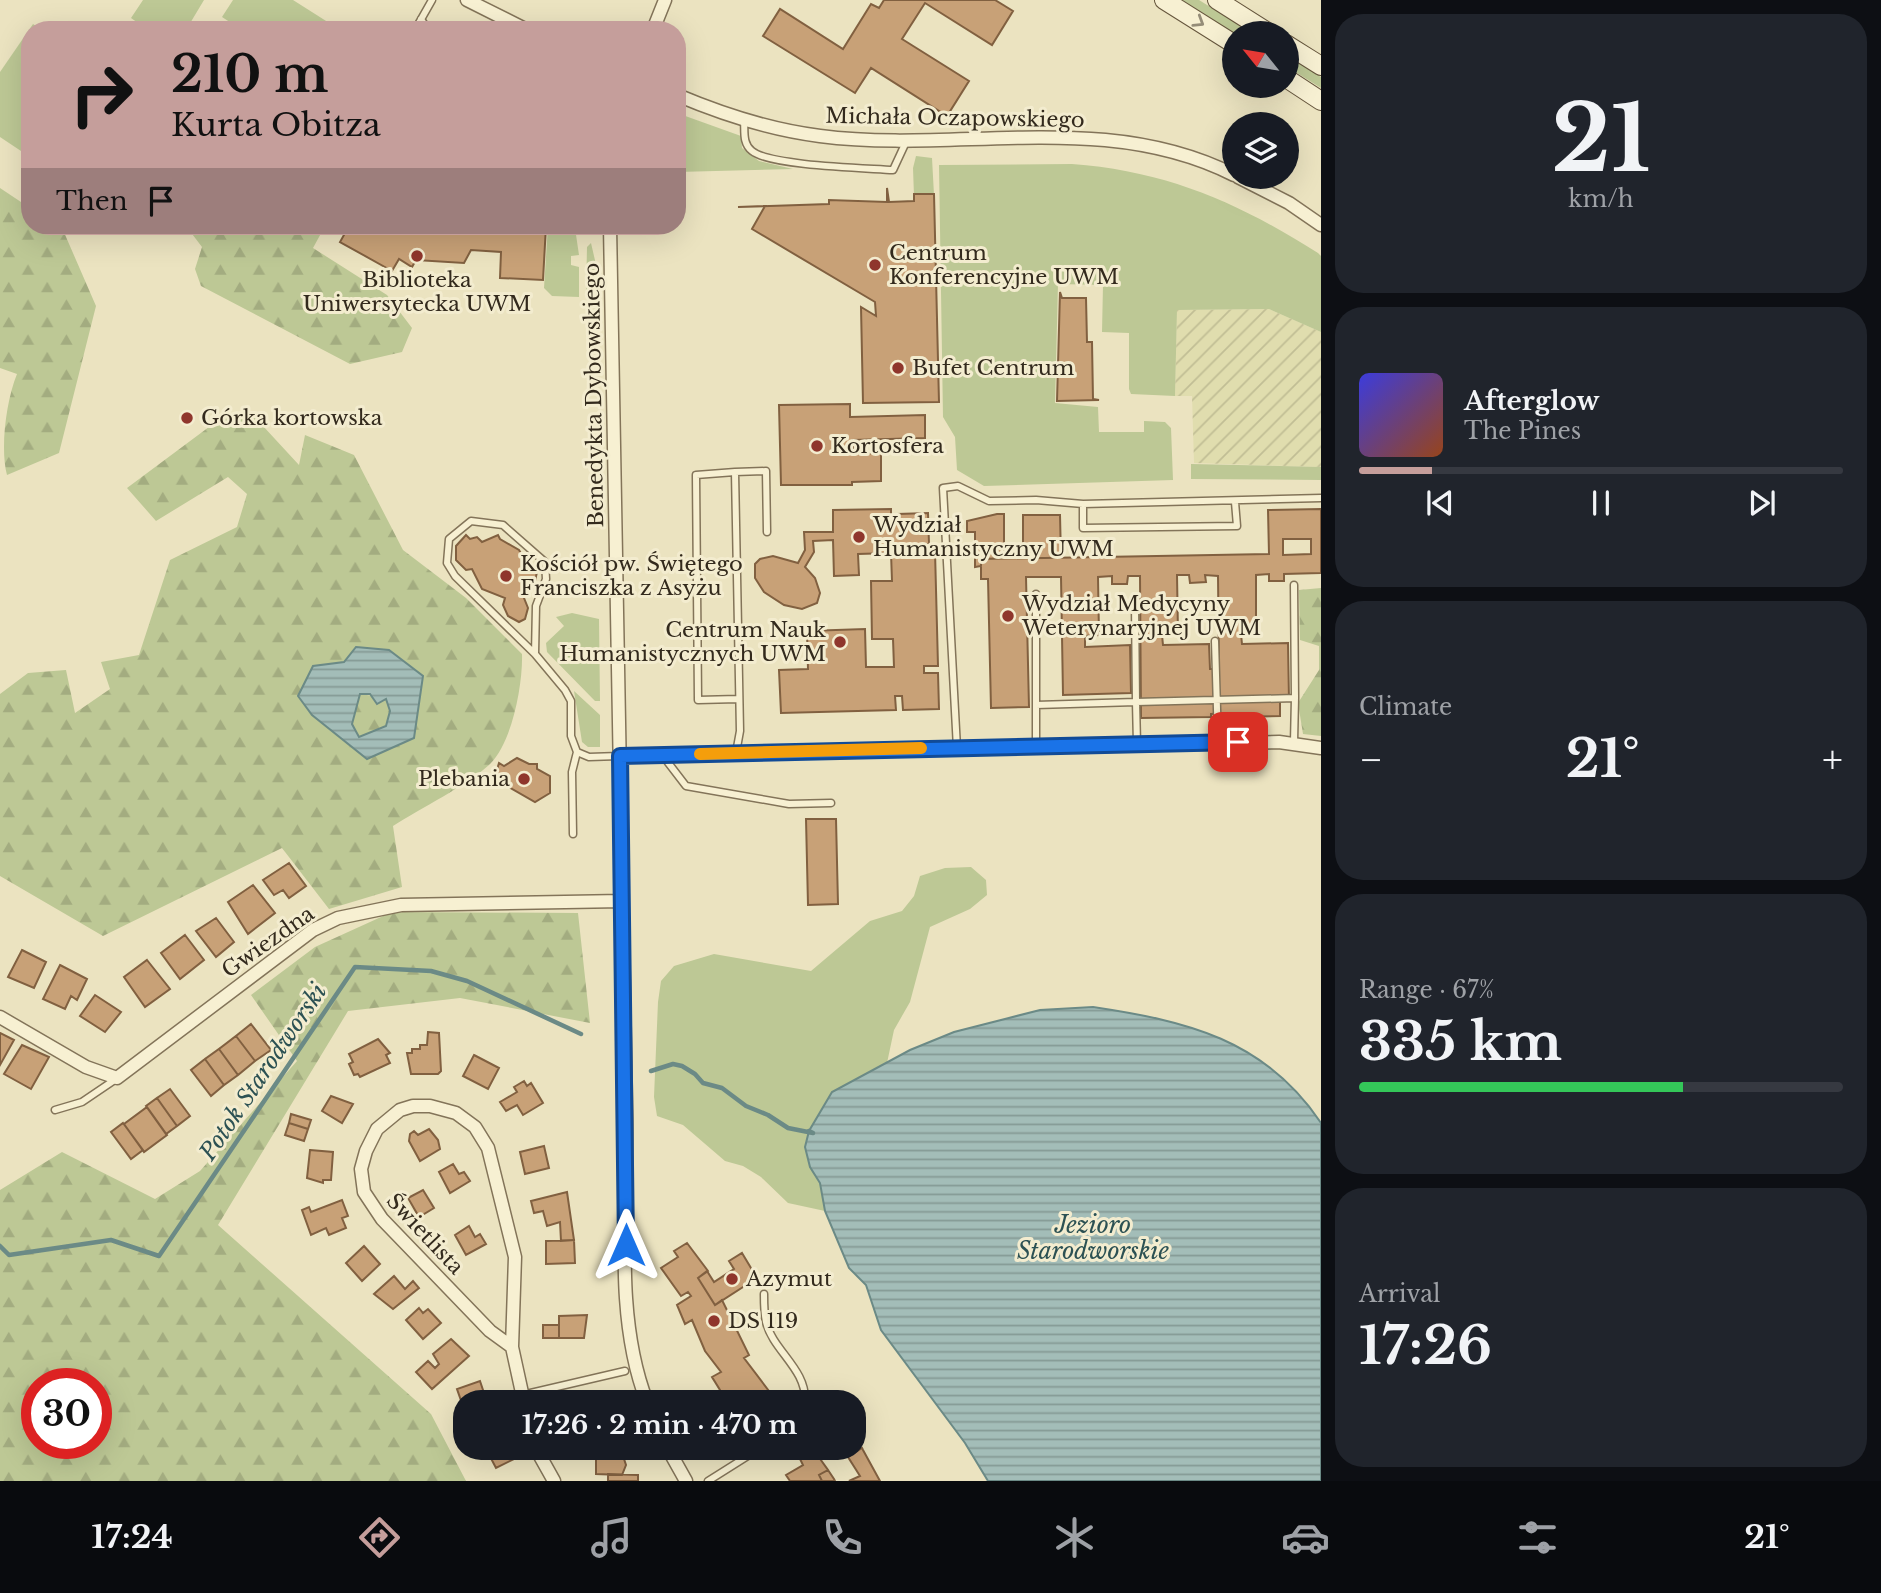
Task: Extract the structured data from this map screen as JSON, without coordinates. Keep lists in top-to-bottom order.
{
  "streets": {
    "street": [
      "Michała Oczapowskiego",
      "Benedykta Dybowskiego",
      "Gwiezdna",
      "Świetlista"
    ]
  },
  "crossings": [
    ["Benedykta Dybowskiego", "Gwiezdna"]
  ],
  "water": ["Potok Starodworski", "Jezioro Starodworskie"],
  "places": [
    "Biblioteka Uniwersytecka UWM",
    "Centrum Konferencyjne UWM",
    "Bufet Centrum",
    "Górka kortowska",
    "Kortosfera",
    "Wydział Humanistyczny UWM",
    "Kościół pw. Świętego Franciszka z Asyżu",
    "Wydział Medycyny Weterynaryjnej UWM",
    "Centrum Nauk Humanistycznych UWM",
    "Plebania",
    "Azymut",
    "DS 119"
  ],
  "north": "top left",
  "page": {
    "tile": [
      ["21", "km/h"],
      "Climate",
      ["Range · 67%", "335 km"],
      ["Arrival", "17:26"]
    ],
    "turn": ["210 m", "Kurta Obitza"],
    "then": "Then",
    "song": ["Afterglow", "The Pines"],
    "heat": ["−", "21°", "+"],
    "limit": "30",
    "trip": "17:26 · 2 min · 470 m",
    "tabs": ["17:24", "21°"]
  }
}
